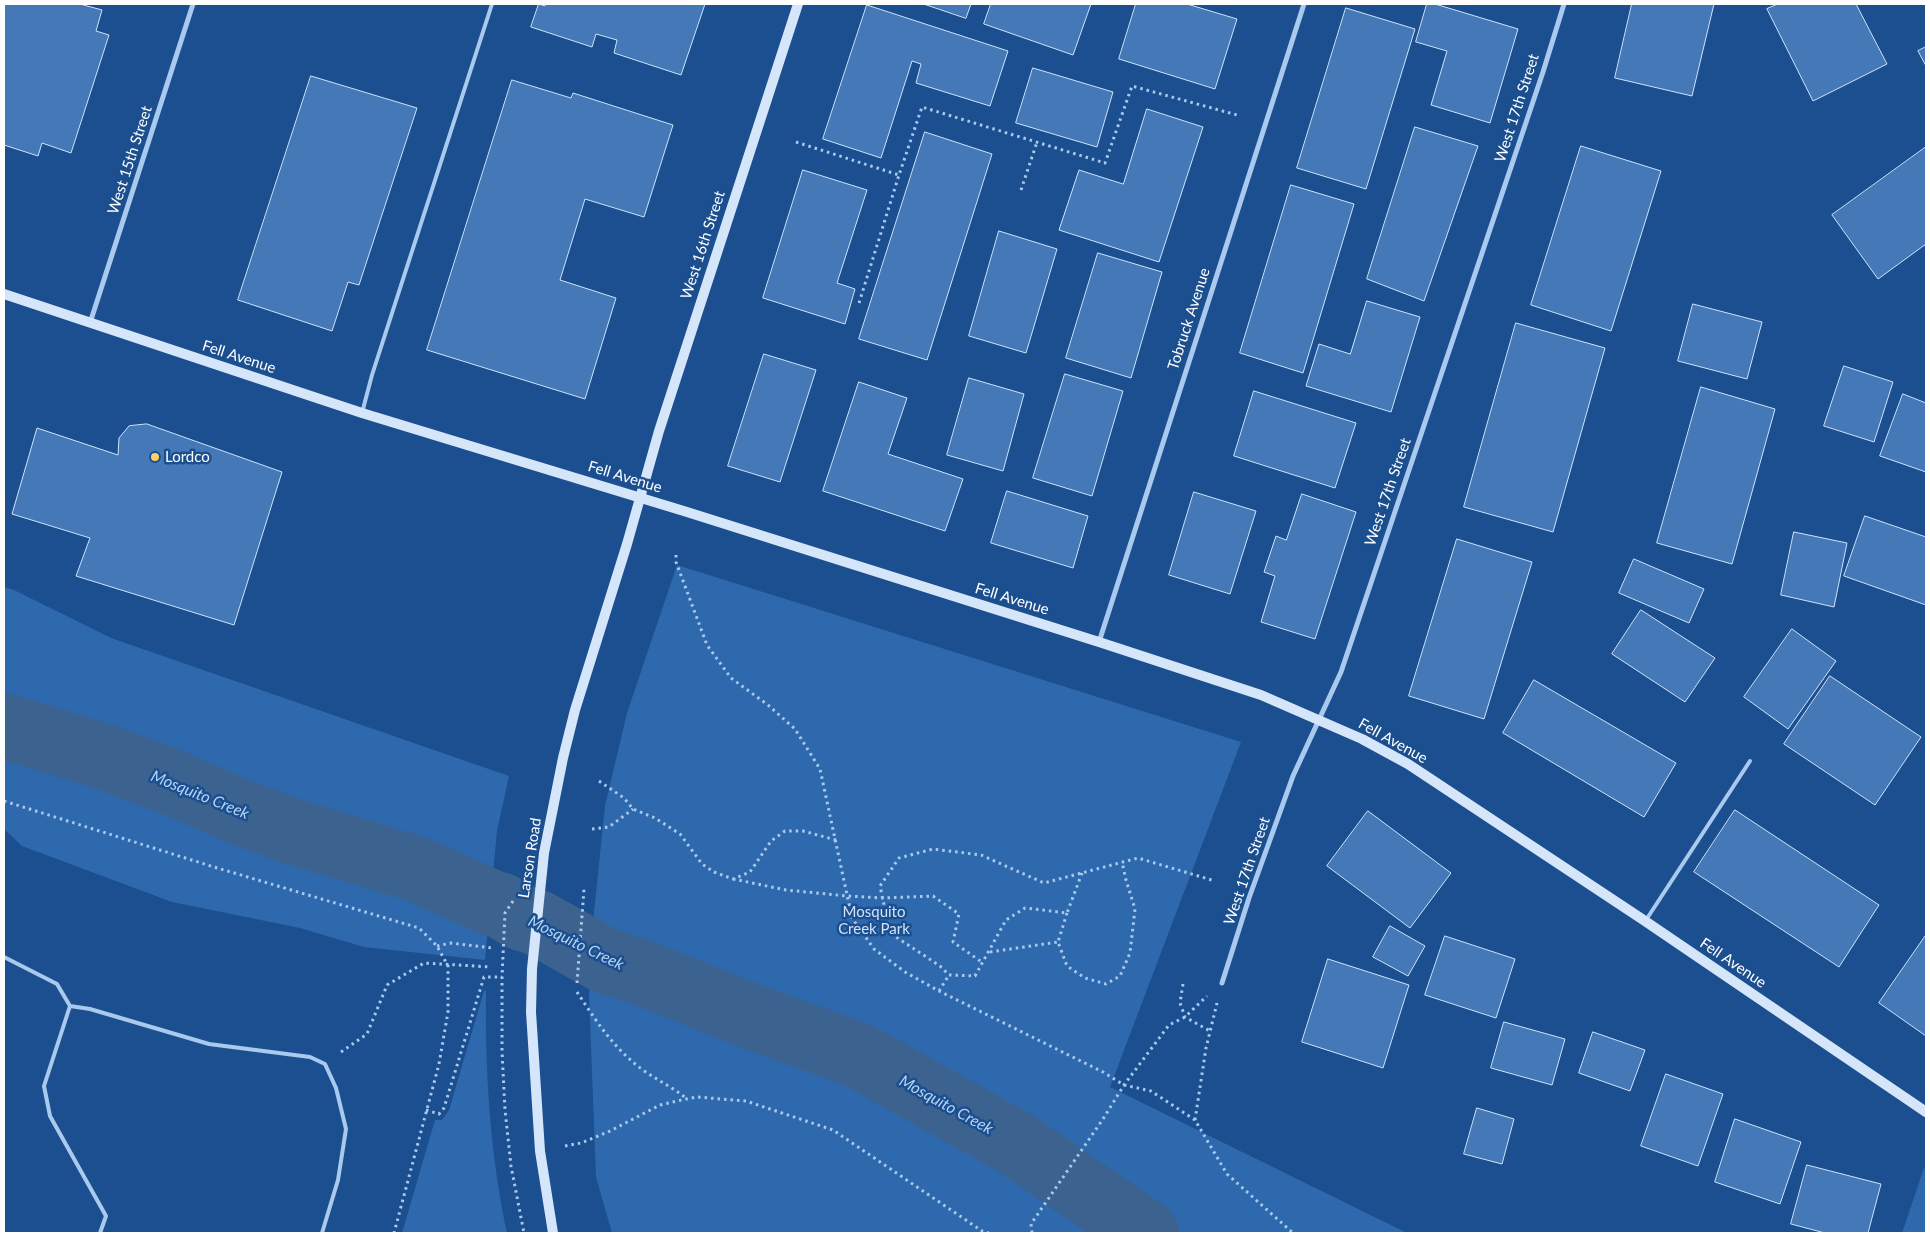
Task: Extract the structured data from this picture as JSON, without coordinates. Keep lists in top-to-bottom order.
{
  "streets": {
    "street": [
      "West 17th Street",
      "West 15th Street",
      "West 16th Street",
      "Tobruck Avenue",
      "Fell Avenue",
      "Larson Road"
    ]
  },
  "crossings": [
    ["West 17th Street", "Fell Avenue"],
    ["West 15th Street", "Fell Avenue"],
    ["West 16th Street", "Fell Avenue"],
    ["West 16th Street", "Larson Road"],
    ["Tobruck Avenue", "Fell Avenue"],
    ["Fell Avenue", "Larson Road"]
  ],
  "water": ["Mosquito Creek"],
  "parks": ["Mosquito Creek Park"],
  "places": ["Lordco"]
}
